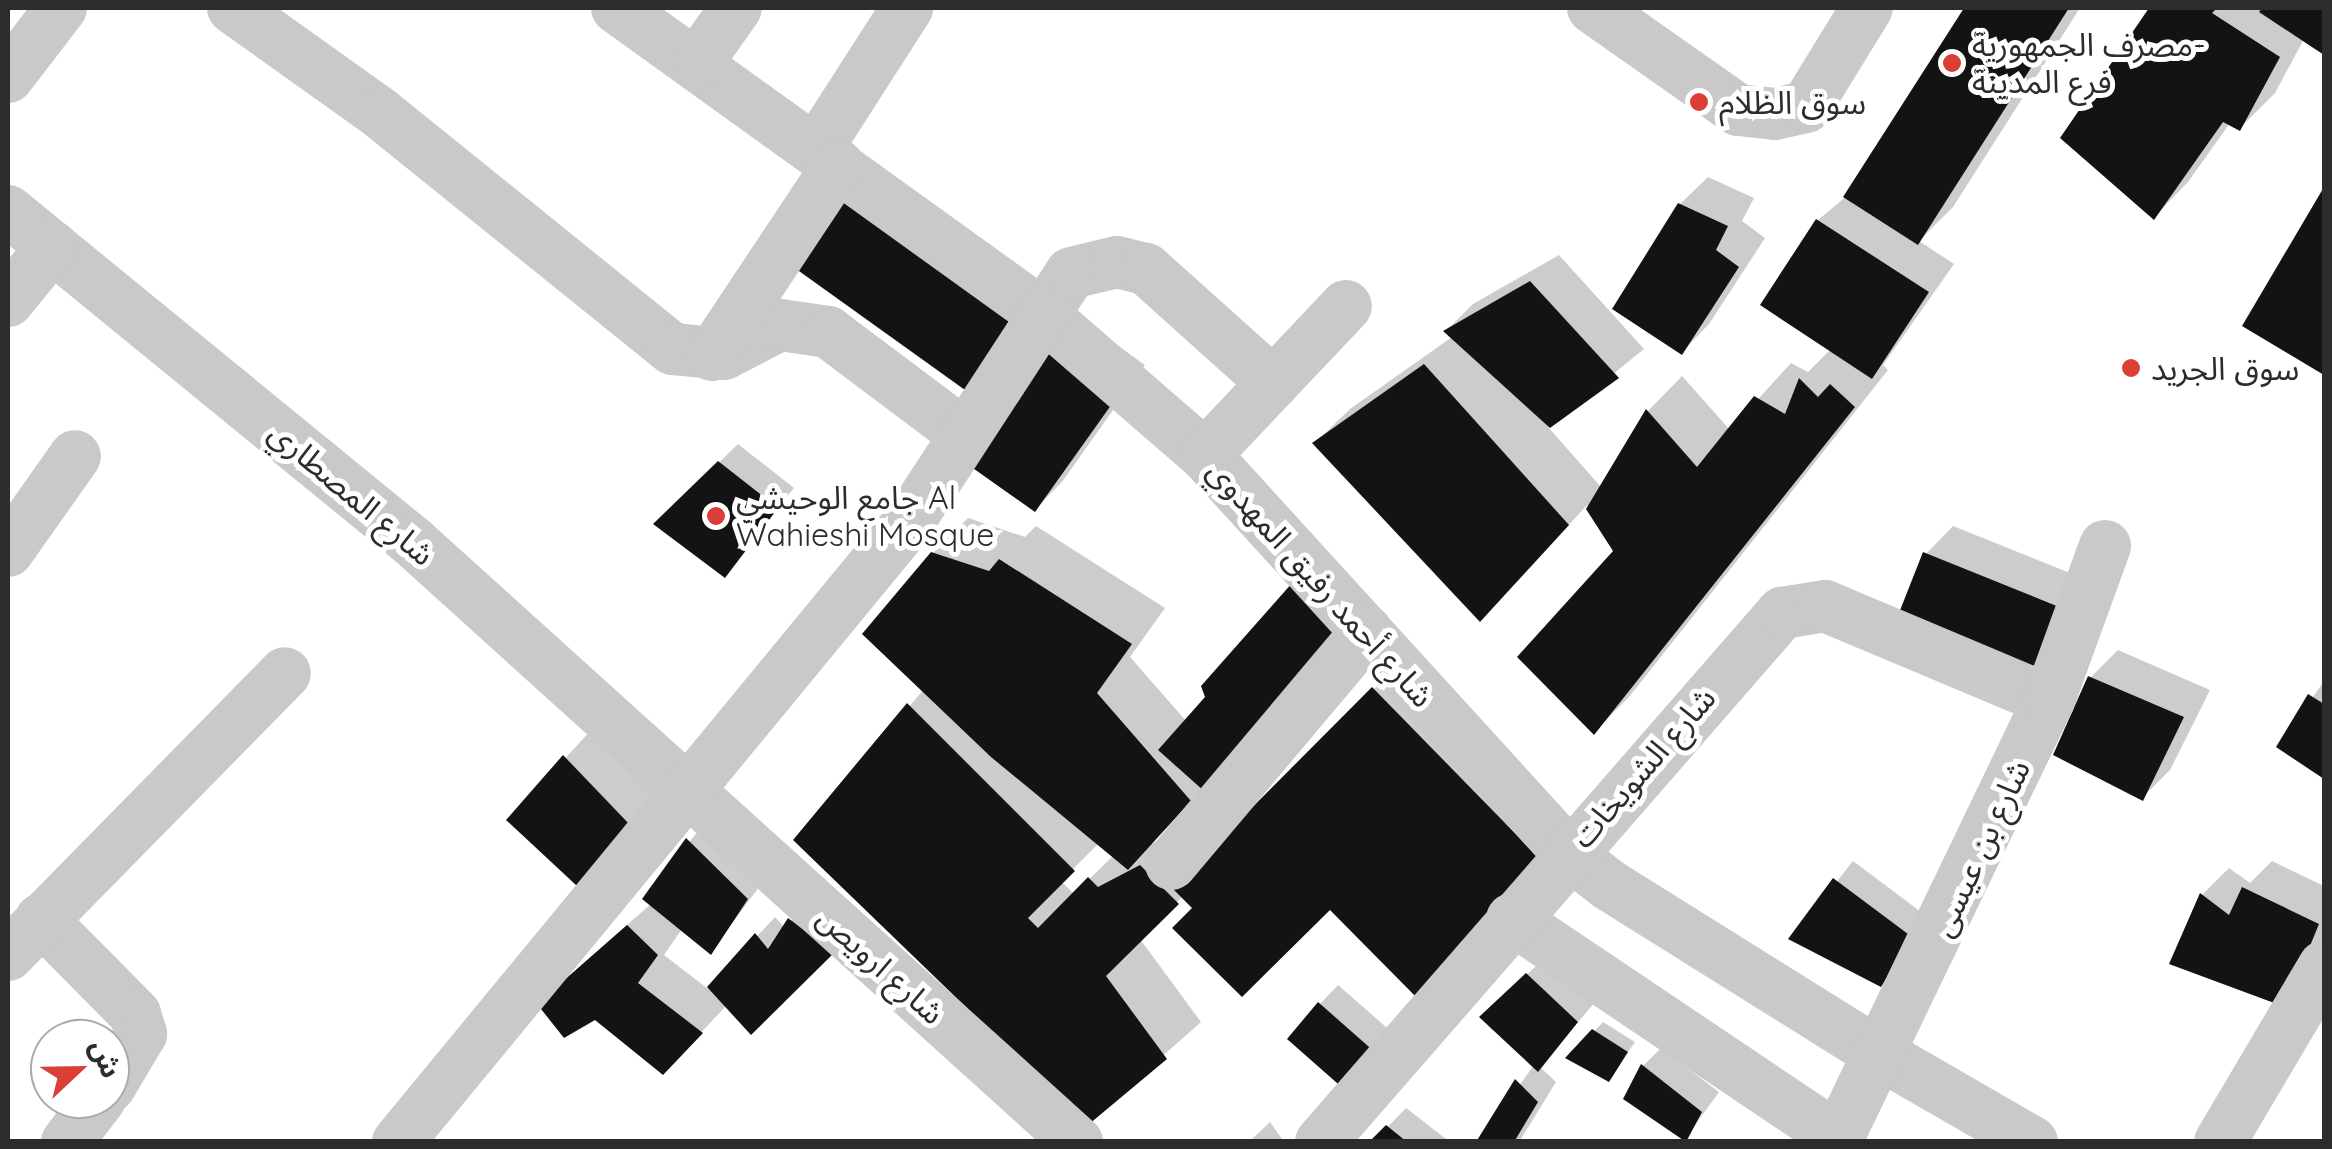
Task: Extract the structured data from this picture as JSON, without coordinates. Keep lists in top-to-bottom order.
{
  "streets": {
    "street": [
      "شارع المصطاري",
      "شارع أحمد رفيق المهدوي",
      "شارع الشويخات",
      "شارع بن عيسى",
      "شارع ارويص"
    ]
  },
  "crossings": [
    ["شارع المصطاري", "شارع ارويص"],
    ["شارع أحمد رفيق المهدوي", "شارع الشويخات"],
    ["شارع أحمد رفيق المهدوي", "شارع بن عيسى"],
    ["شارع الشويخات", "شارع بن عيسى"]
  ],
  "places": [
    "مصرف الجمهورية- فرع المدينة",
    "سوق الظلام",
    "سوق الجريد",
    "جامع الوحيشي Al Wahieshi Mosque"
  ],
  "north": "right"
}
